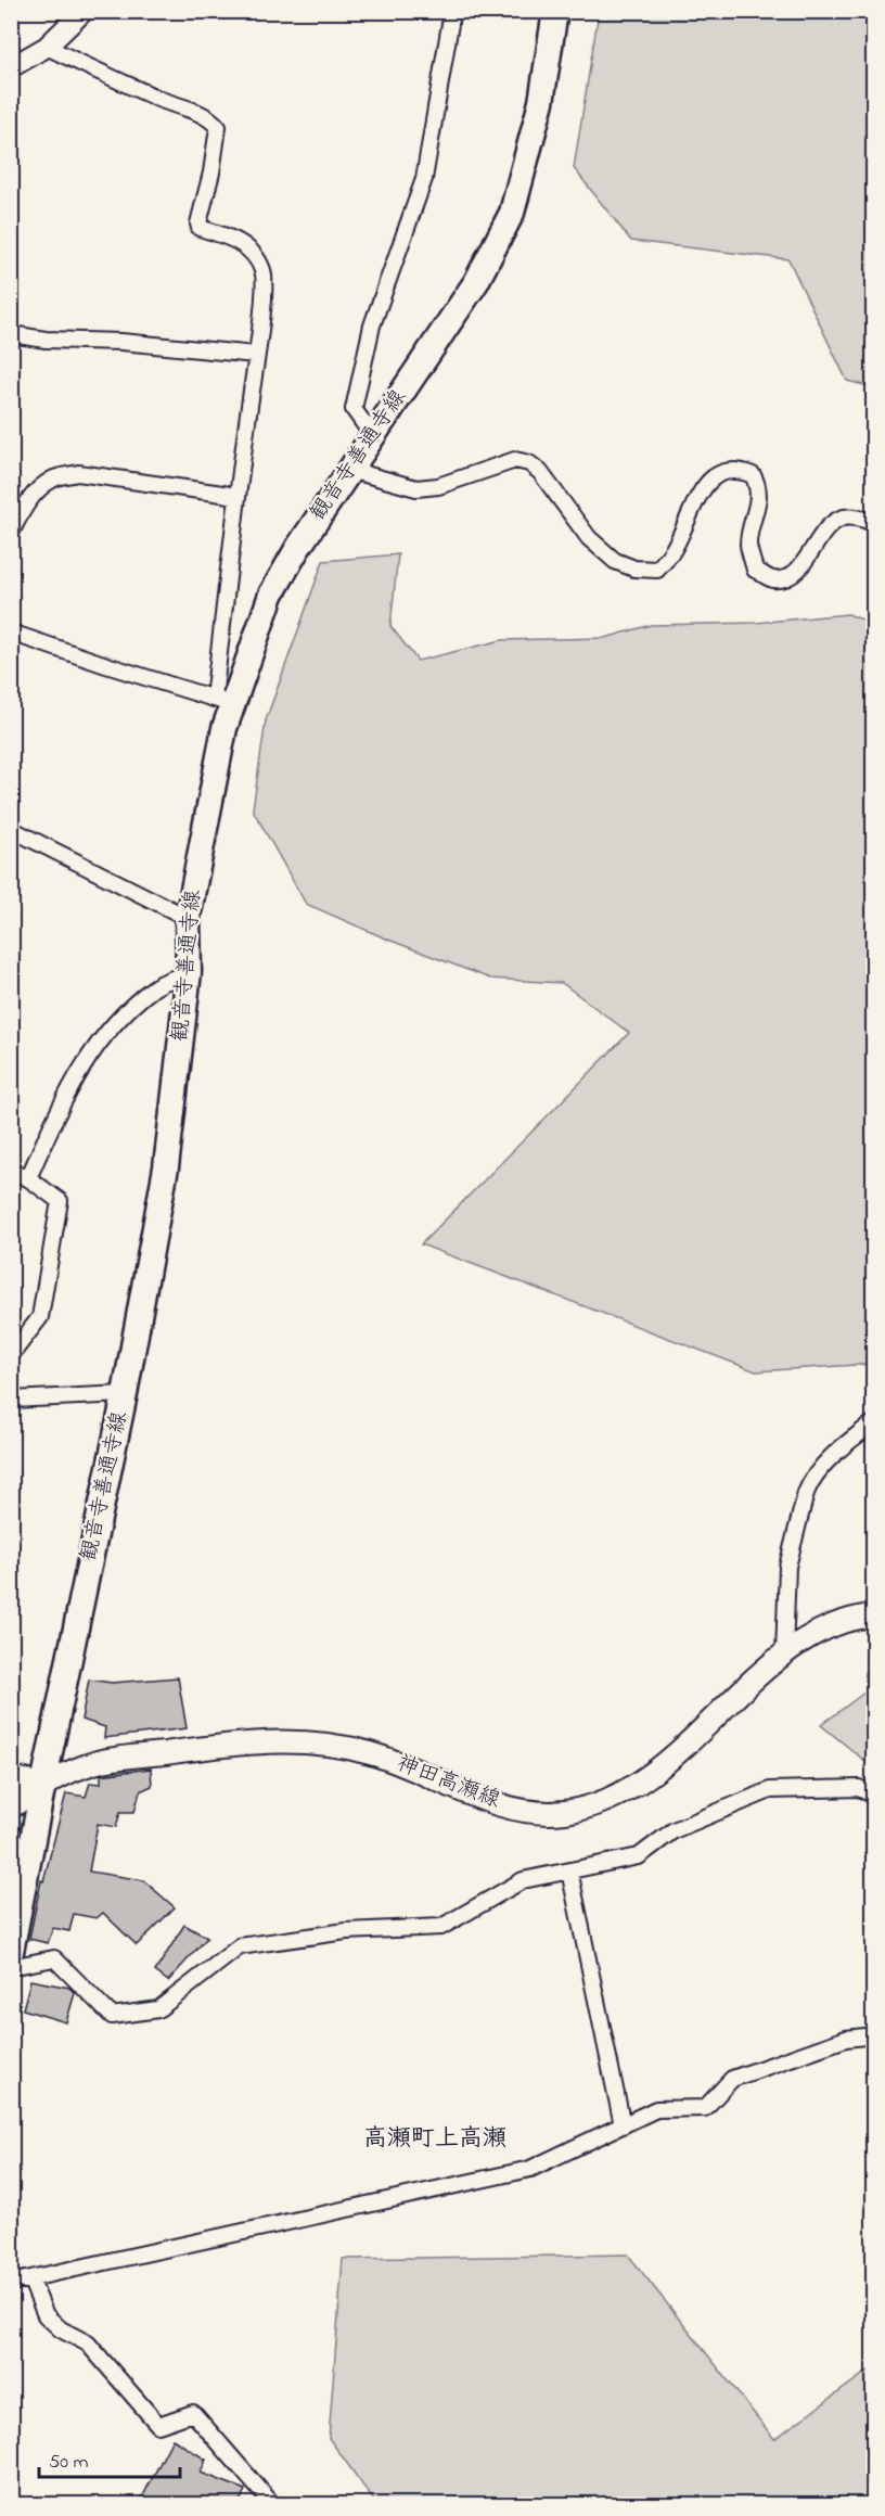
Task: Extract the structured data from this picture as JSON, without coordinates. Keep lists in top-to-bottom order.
{
  "streets": {
    "main road": ["観音寺善通寺線", "神田高瀬線"]
  },
  "crossings": [
    ["観音寺善通寺線", "神田高瀬線"]
  ],
  "districts": ["高瀬町上高瀬"],
  "scale_bar": "50 m"
}
